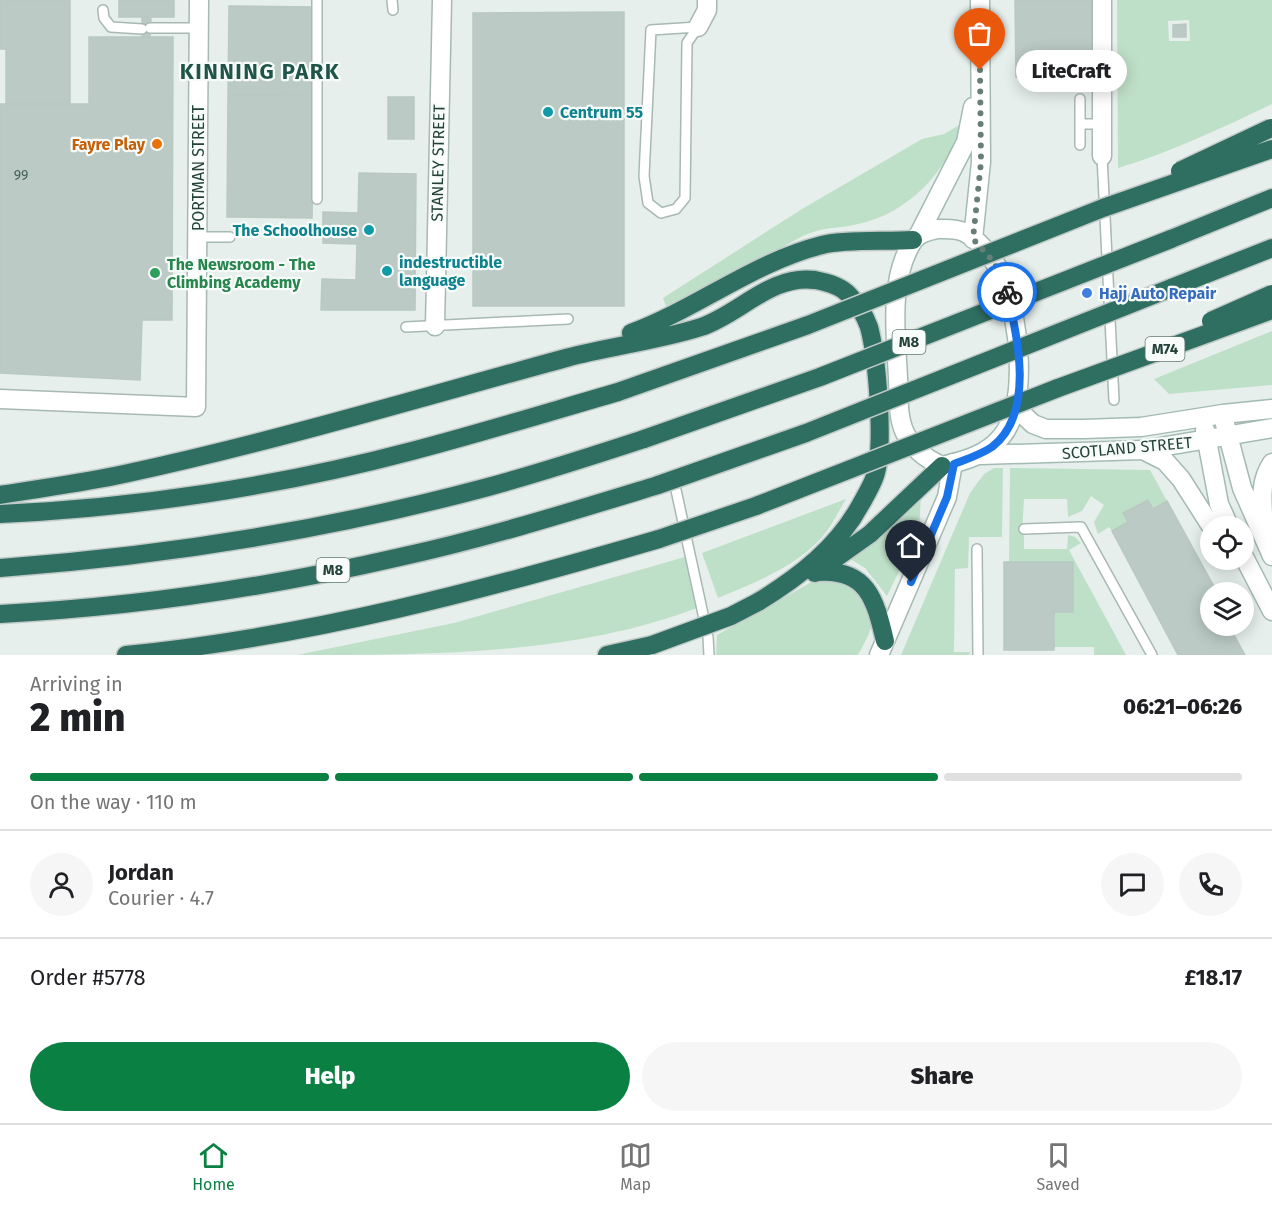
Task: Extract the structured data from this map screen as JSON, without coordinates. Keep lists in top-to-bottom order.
{
  "streets": {
    "highway": ["M8", "M74"],
    "street": ["STANLEY STREET", "PORTMAN STREET", "SCOTLAND STREET"]
  },
  "districts": ["KINNING PARK"],
  "places": [
    "LiteCraft",
    "Centrum 55",
    "Fayre Play",
    "The Schoolhouse",
    "indestructible language",
    "The Newsroom - The Climbing Academy",
    "Hajj Auto Repair"
  ],
  "house_numbers": ["99"],
  "page": {
    "bubble": "LiteCraft",
    "heading": ["2 min", "Arriving in", "06:21–06:26"],
    "panel": [
      "Jordan",
      "Courier · 4.7",
      "Order #5778",
      "£18.17"
    ],
    "bar": "On the way · 110 m",
    "buttons": ["Help", "Share"],
    "tabs": ["Home", "Map", "Saved"]
  }
}
